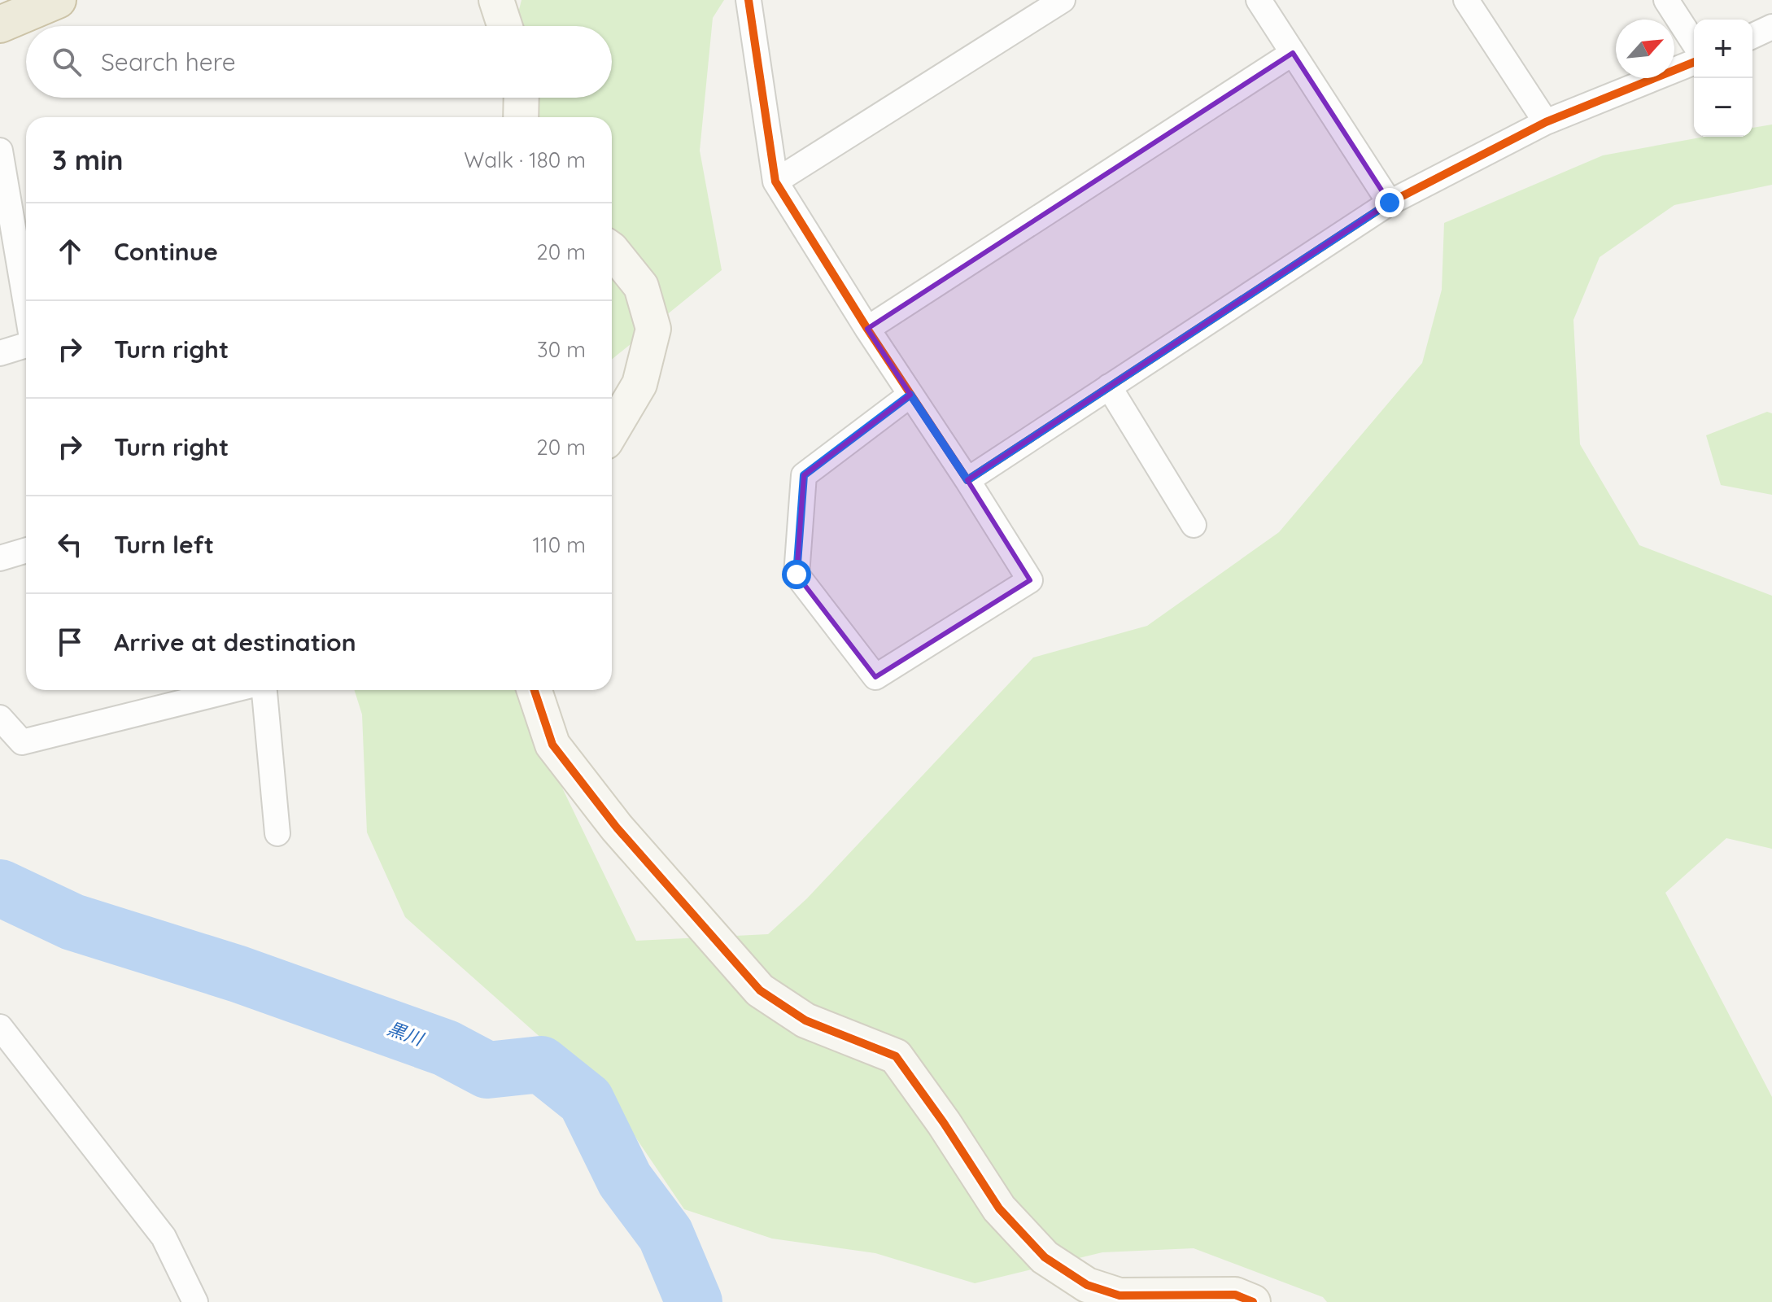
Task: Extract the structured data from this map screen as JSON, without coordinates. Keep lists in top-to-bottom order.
{
  "water": ["黒川"],
  "north": "top right",
  "page": {
    "map_buttons": ["+", "−"],
    "search": "Search here",
    "heading": ["3 min", "Walk · 180 m"],
    "list": [
      ["Continue", "20 m"],
      ["Turn right", "30 m"],
      ["Turn right", "20 m"],
      ["Turn left", "110 m"],
      "Arrive at destination"
    ]
  }
}
